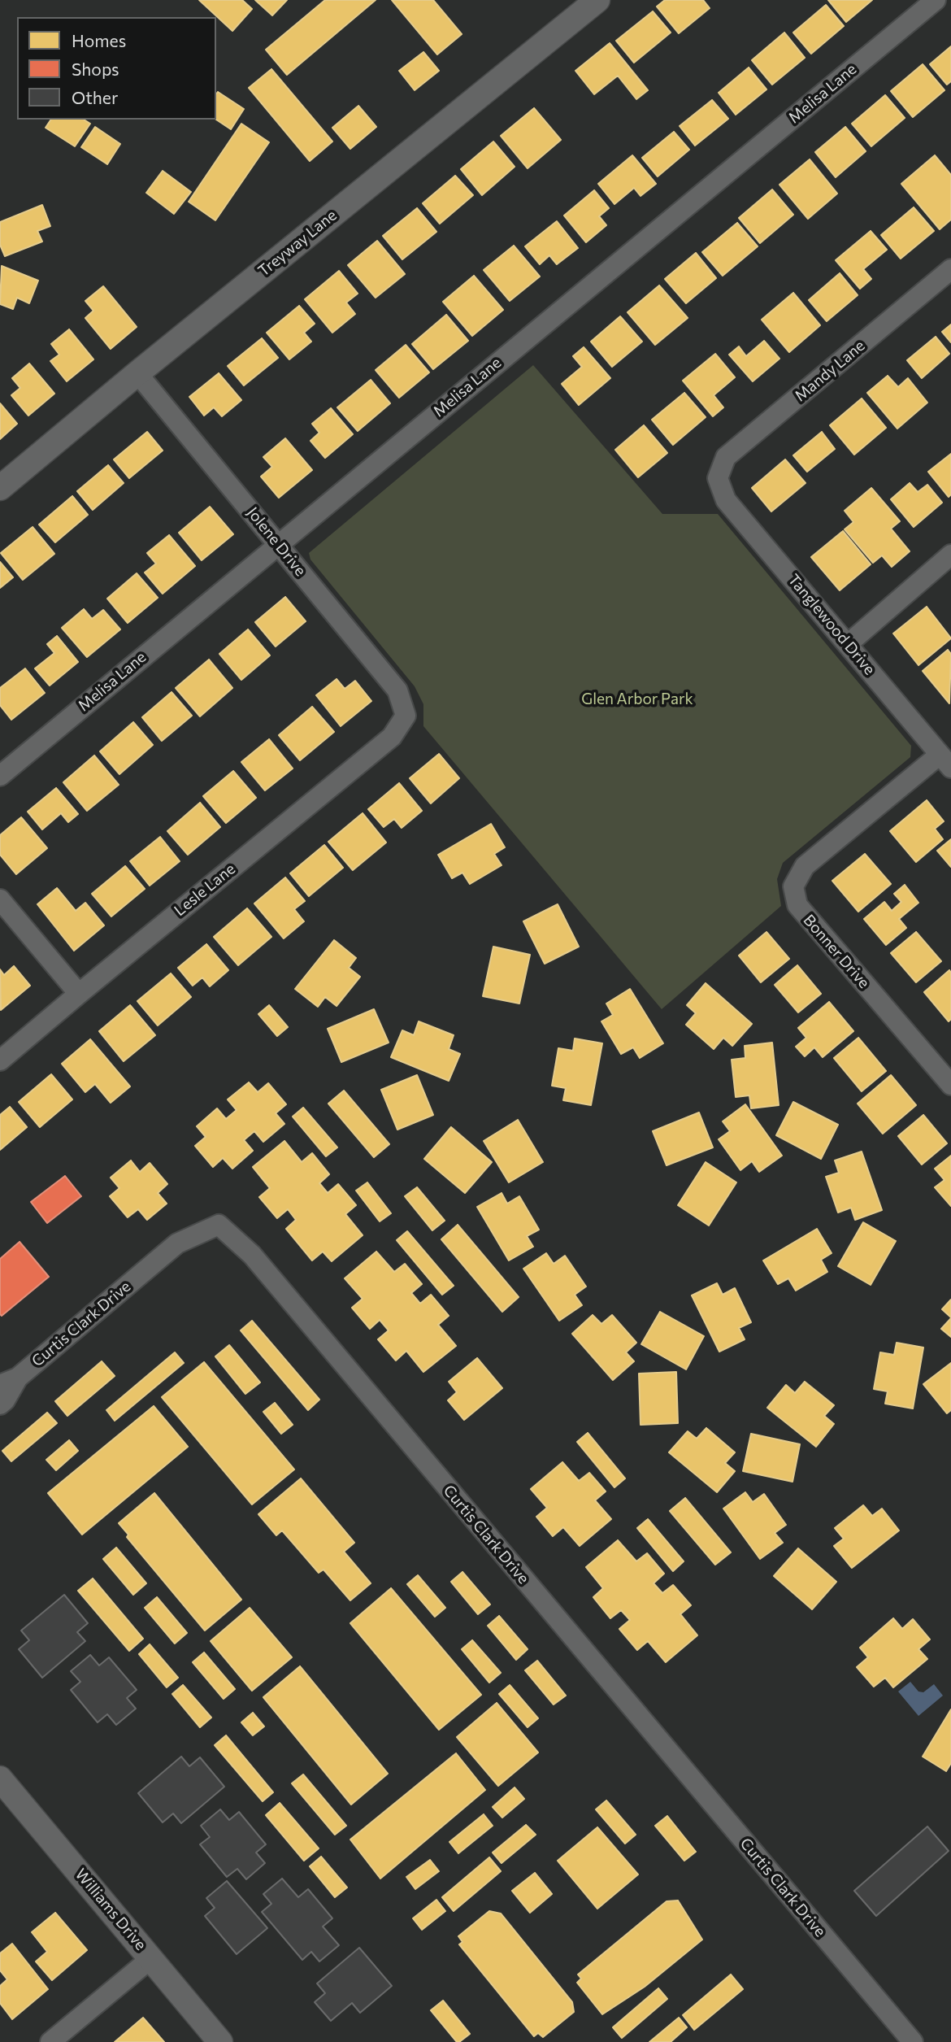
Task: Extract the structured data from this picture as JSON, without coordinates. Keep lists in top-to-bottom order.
{
  "streets": {
    "street": [
      "Melisa Lane",
      "Treyway Lane",
      "Mandy Lane",
      "Jolene Drive",
      "Tanglewood Drive",
      "Lesle Lane",
      "Bonner Drive",
      "Curtis Clark Drive",
      "Williams Drive"
    ]
  },
  "crossings": [
    ["Melisa Lane", "Jolene Drive"],
    ["Treyway Lane", "Jolene Drive"],
    ["Mandy Lane", "Tanglewood Drive"],
    ["Jolene Drive", "Lesle Lane"],
    ["Tanglewood Drive", "Bonner Drive"]
  ],
  "parks": ["Glen Arbor Park"],
  "legend": ["Homes", "Shops", "Other"]
}
